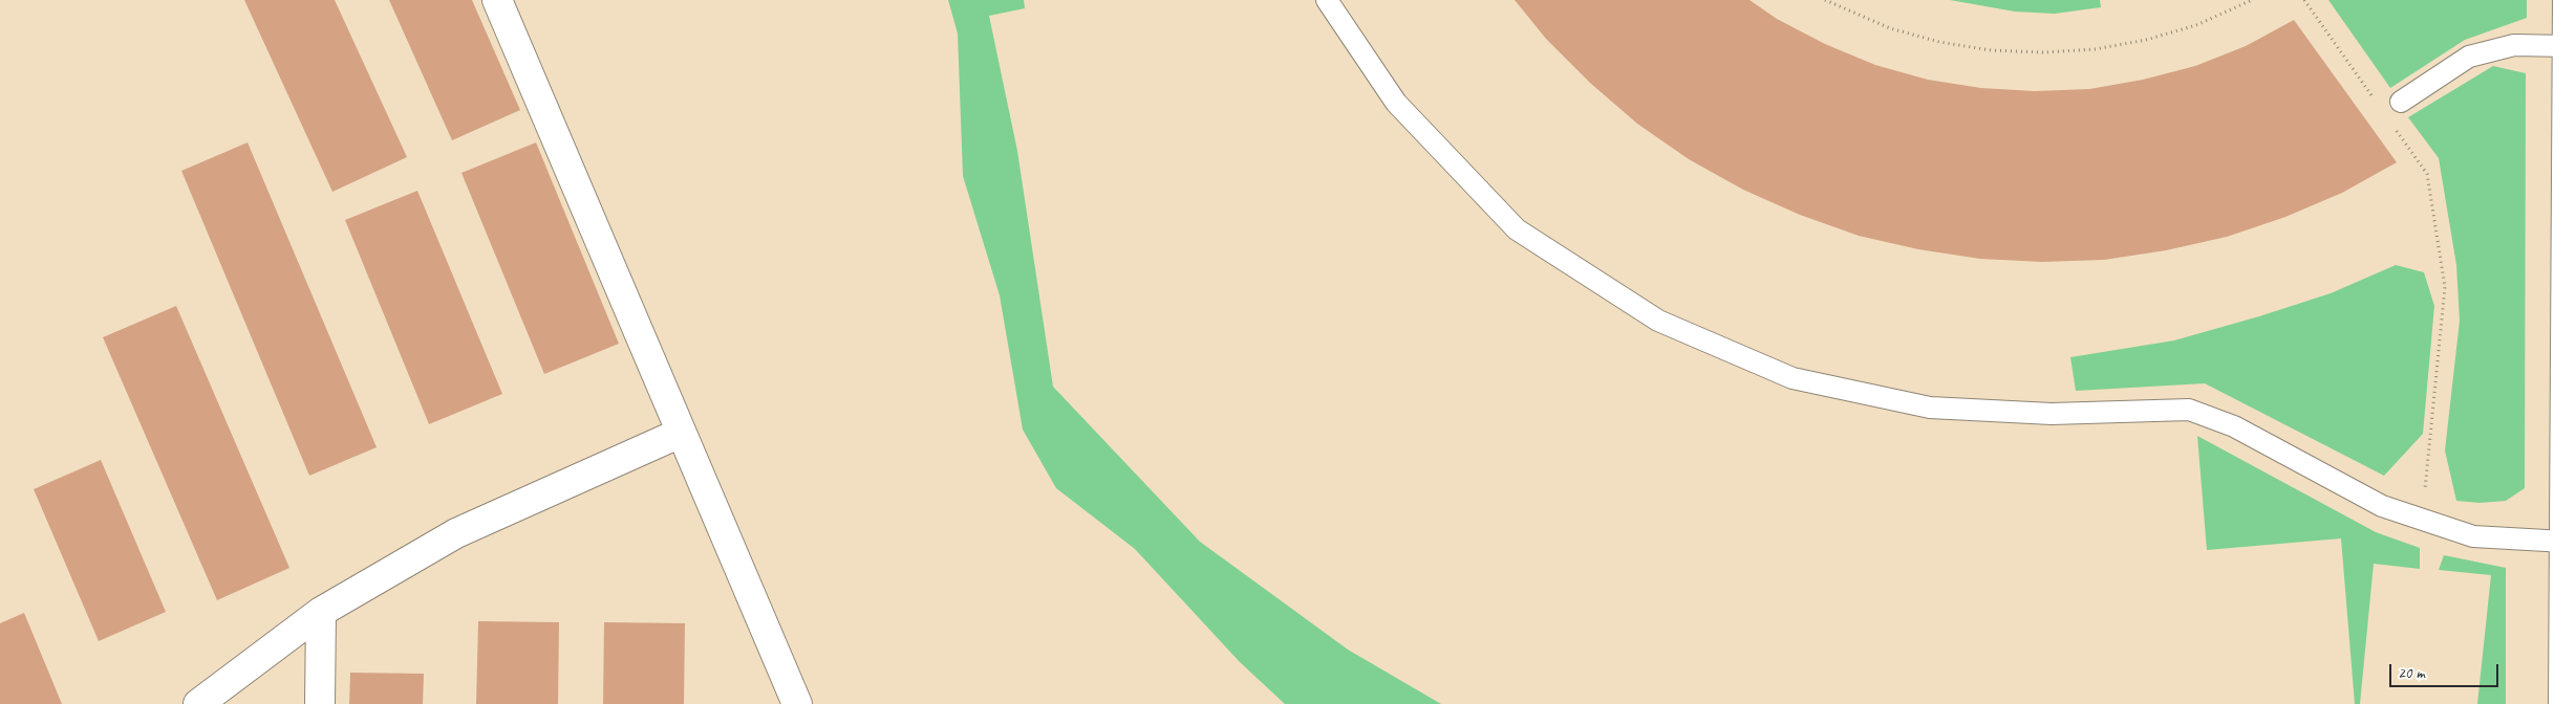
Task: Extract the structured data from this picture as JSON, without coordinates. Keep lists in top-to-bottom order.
{
  "scale_bar": "20 m"
}
